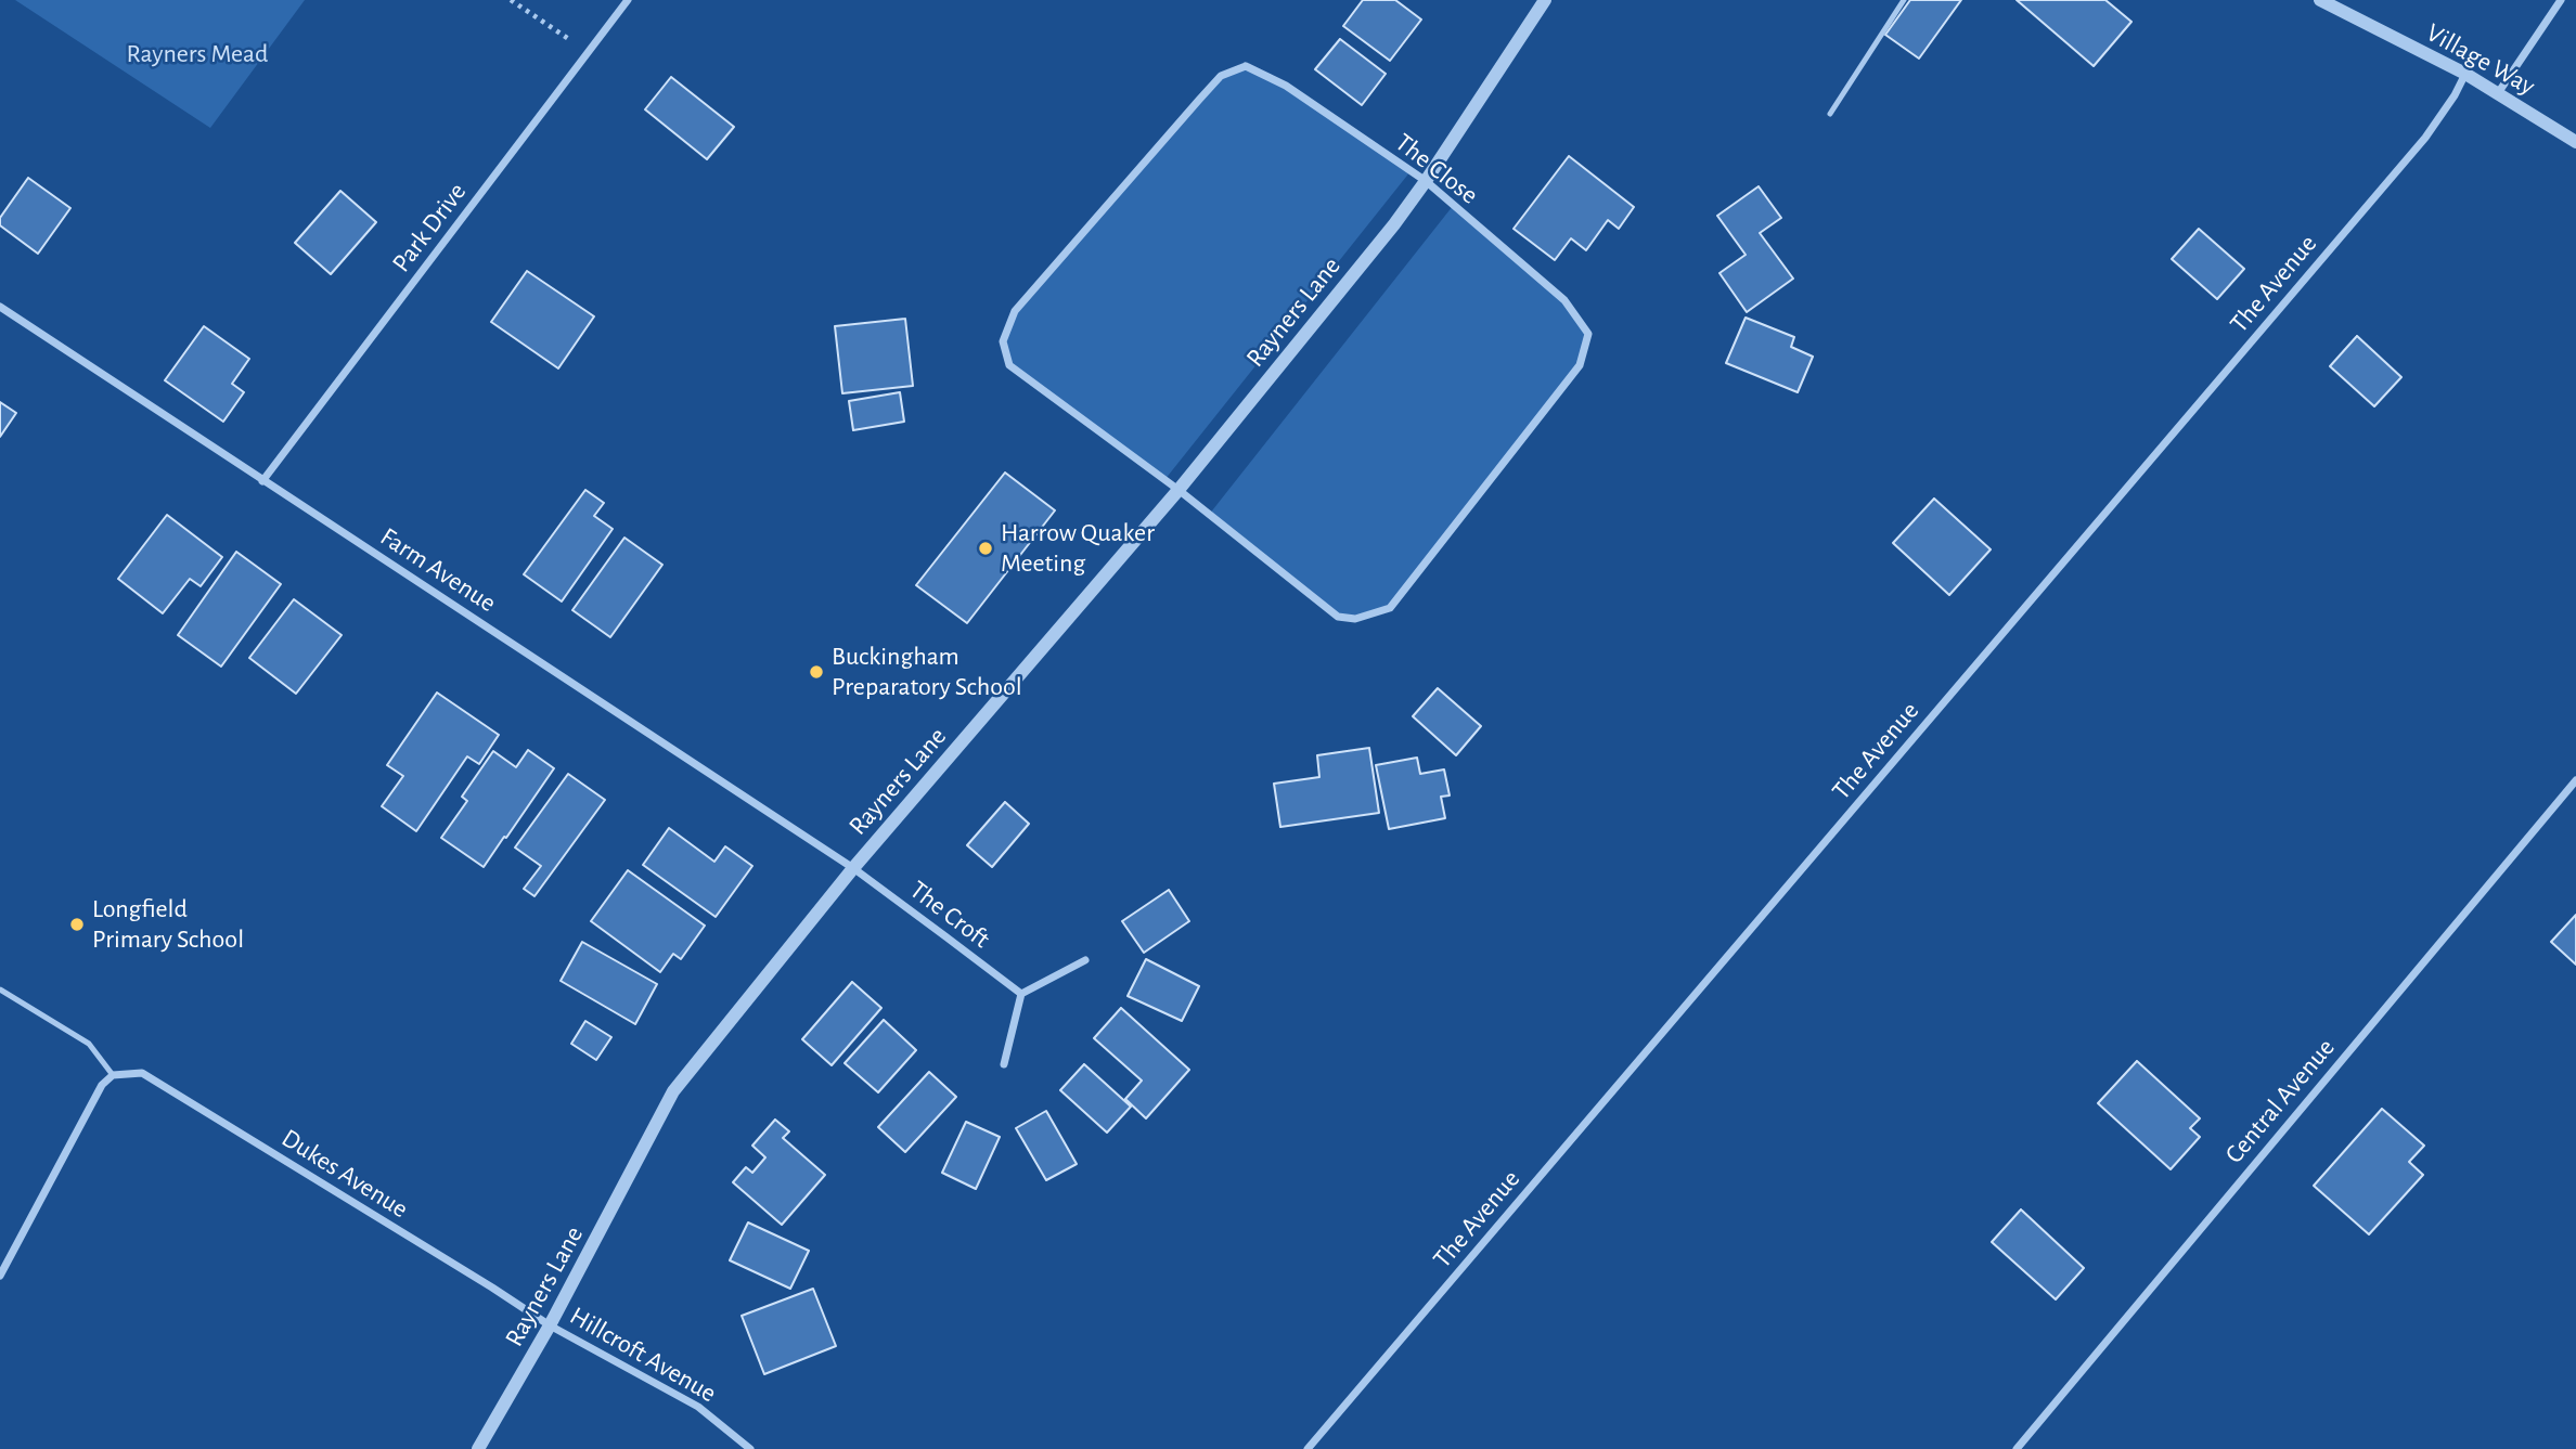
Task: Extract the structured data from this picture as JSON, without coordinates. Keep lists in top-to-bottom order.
{
  "streets": {
    "street": [
      "Village Way",
      "The Close",
      "Park Drive",
      "The Avenue",
      "Rayners Lane",
      "Farm Avenue",
      "The Croft",
      "Central Avenue",
      "Dukes Avenue",
      "Hillcroft Avenue"
    ]
  },
  "crossings": [
    ["Village Way", "The Avenue"],
    ["The Close", "Rayners Lane"],
    ["Park Drive", "Farm Avenue"],
    ["Rayners Lane", "Farm Avenue"],
    ["Rayners Lane", "The Croft"],
    ["Rayners Lane", "Dukes Avenue"],
    ["Rayners Lane", "Hillcroft Avenue"],
    ["Farm Avenue", "The Croft"],
    ["Dukes Avenue", "Hillcroft Avenue"]
  ],
  "parks": ["Rayners Mead"],
  "places": ["Harrow Quaker Meeting", "Buckingham Preparatory School", "Longfield Primary School"]
}
